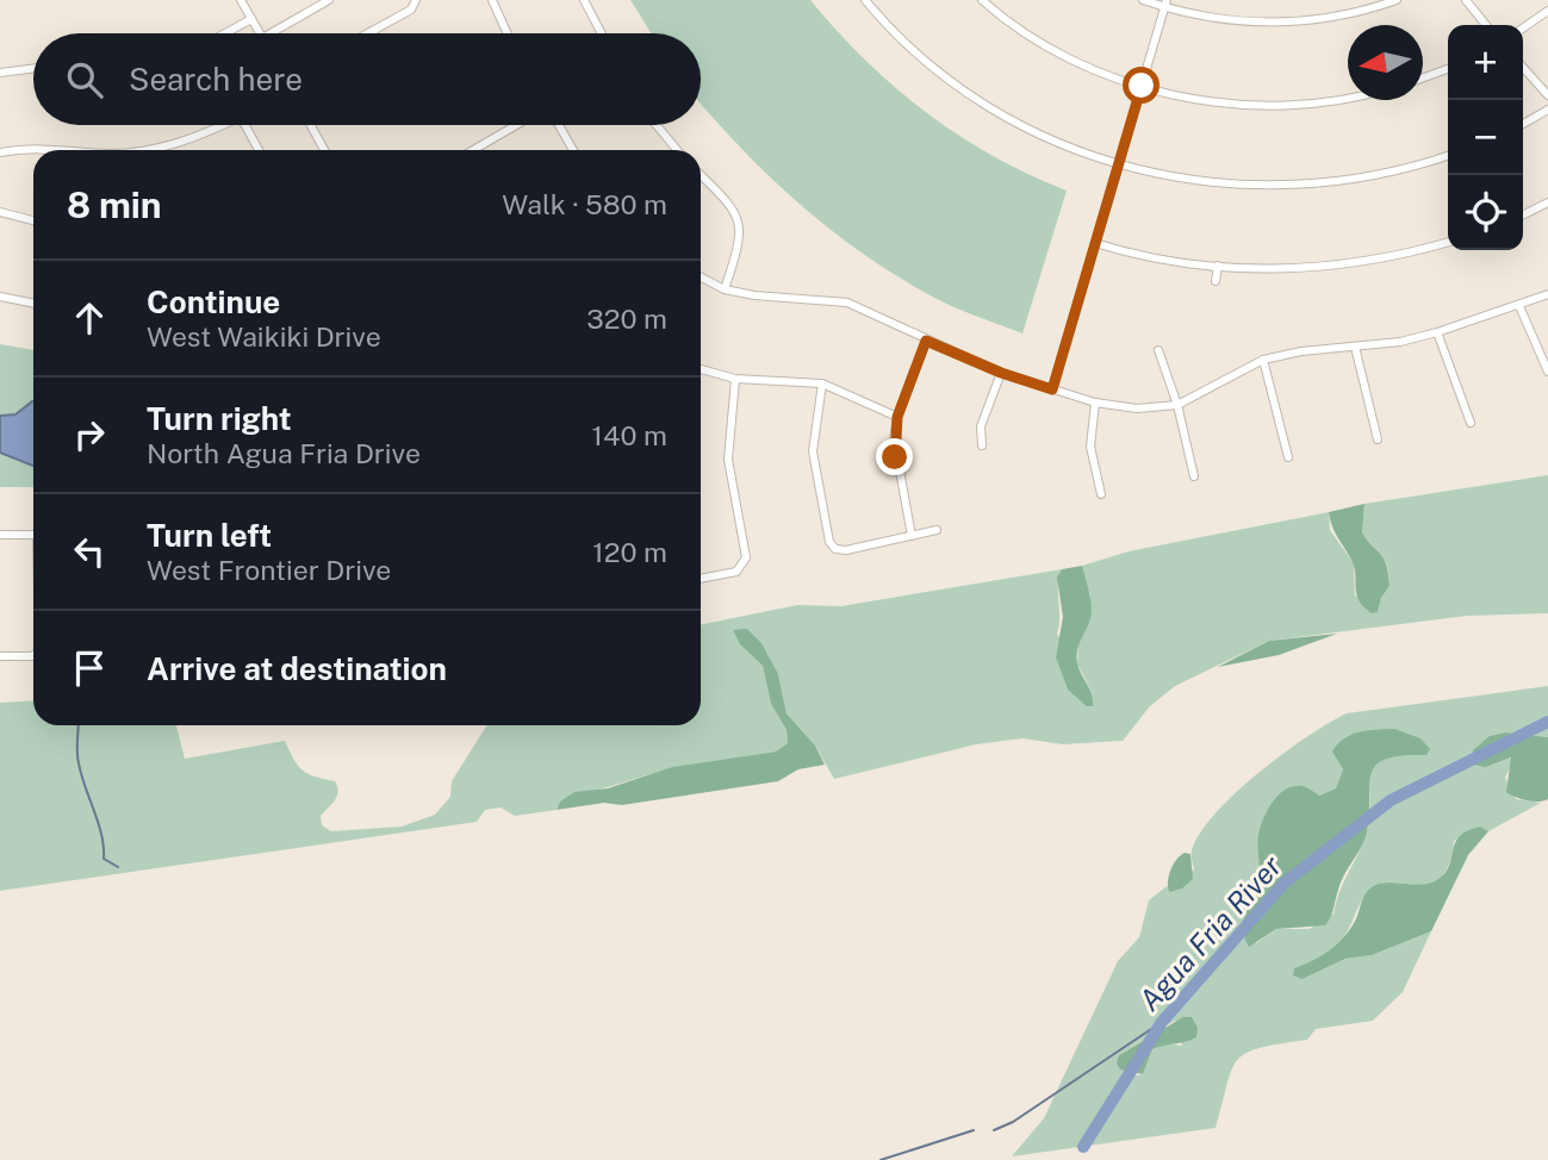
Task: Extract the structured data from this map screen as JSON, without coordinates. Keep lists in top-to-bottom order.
{
  "water": ["Agua Fria River"],
  "north": "left",
  "page": {
    "map_buttons": ["+", "−"],
    "search": "Search here",
    "heading": ["8 min", "Walk · 580 m"],
    "list": [
      ["Continue", "West Waikiki Drive", "320 m"],
      ["Turn right", "North Agua Fria Drive", "140 m"],
      ["Turn left", "West Frontier Drive", "120 m"],
      "Arrive at destination"
    ]
  }
}
